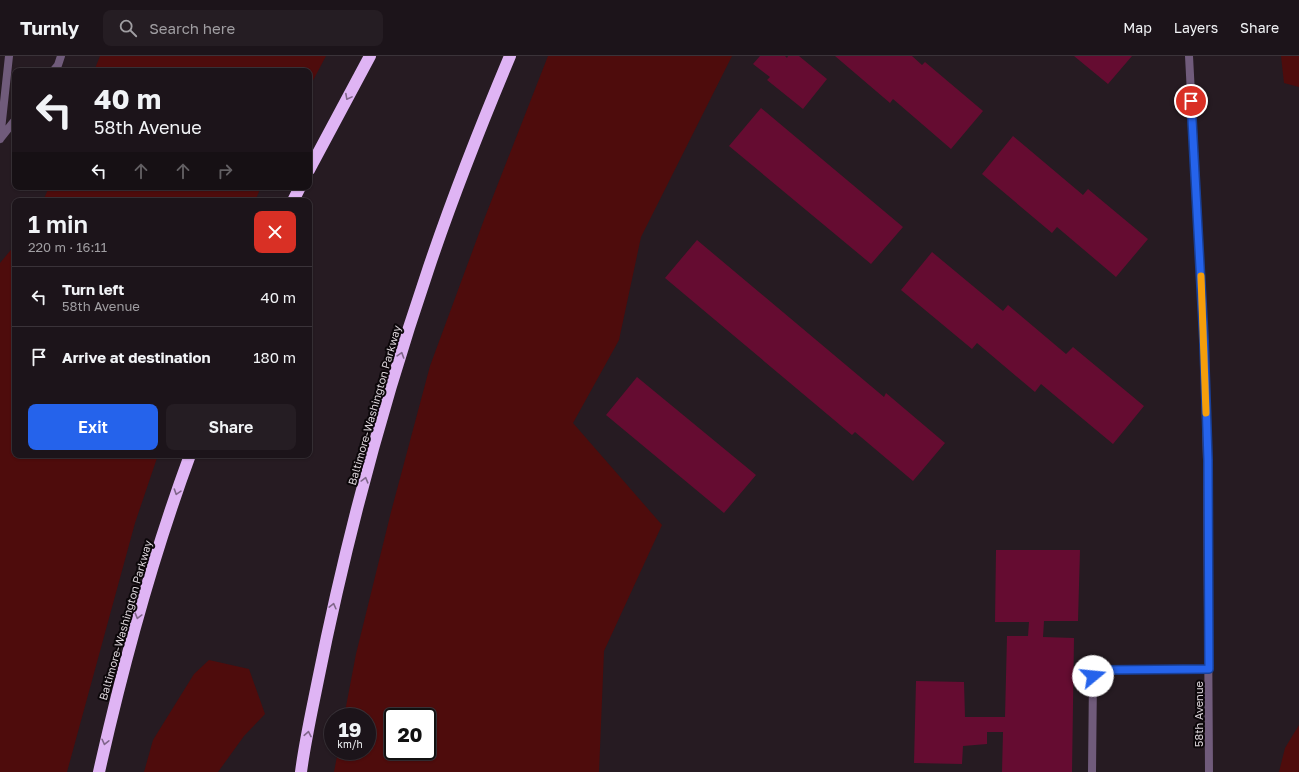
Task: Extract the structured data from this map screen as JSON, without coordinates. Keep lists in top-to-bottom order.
{
  "streets": {
    "highway": ["Baltimore-Washington Parkway"],
    "street": ["58th Avenue"]
  },
  "page": {
    "header": "Turnly",
    "search": "Search here",
    "nav": ["Map", "Layers", "Share"],
    "turn": ["40 m", "58th Avenue"],
    "heading": ["1 min", "220 m · 16:11"],
    "list": [
      {
        "name": "Turn left",
        "note": "58th Avenue",
        "value": "40 m"
      },
      {
        "name": "Arrive at destination",
        "value": "180 m"
      }
    ],
    "buttons": ["Exit", "Share"],
    "speed": "19 km/h",
    "limit": "20"
  }
}
